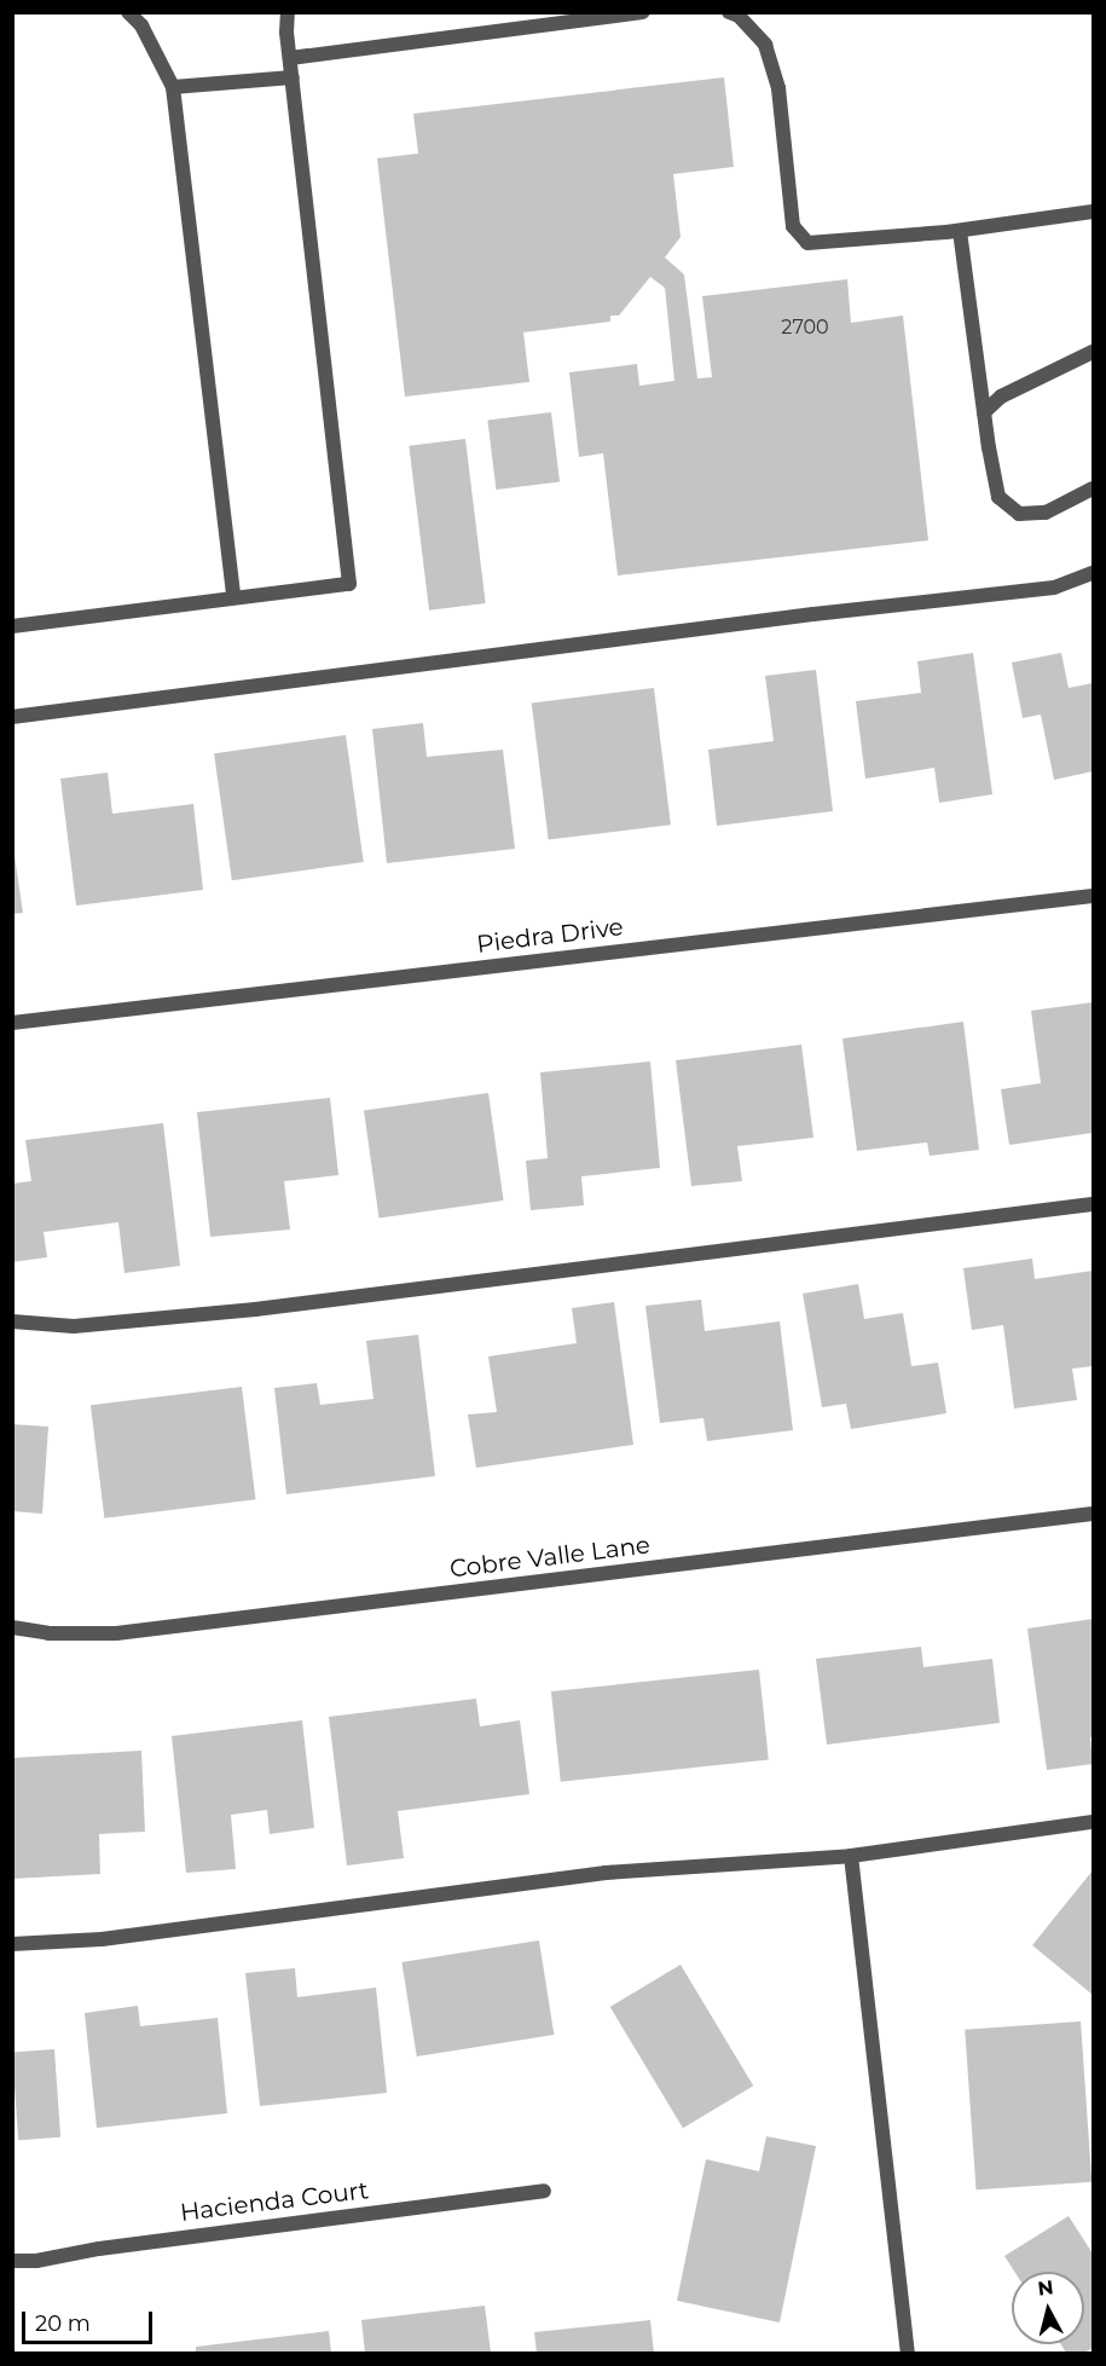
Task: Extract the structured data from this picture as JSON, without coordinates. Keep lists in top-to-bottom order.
{
  "streets": {
    "street": ["Piedra Drive", "Cobre Valle Lane", "Hacienda Court"]
  },
  "house_numbers": ["2700"],
  "scale_bar": "20 m",
  "north": "top"
}
